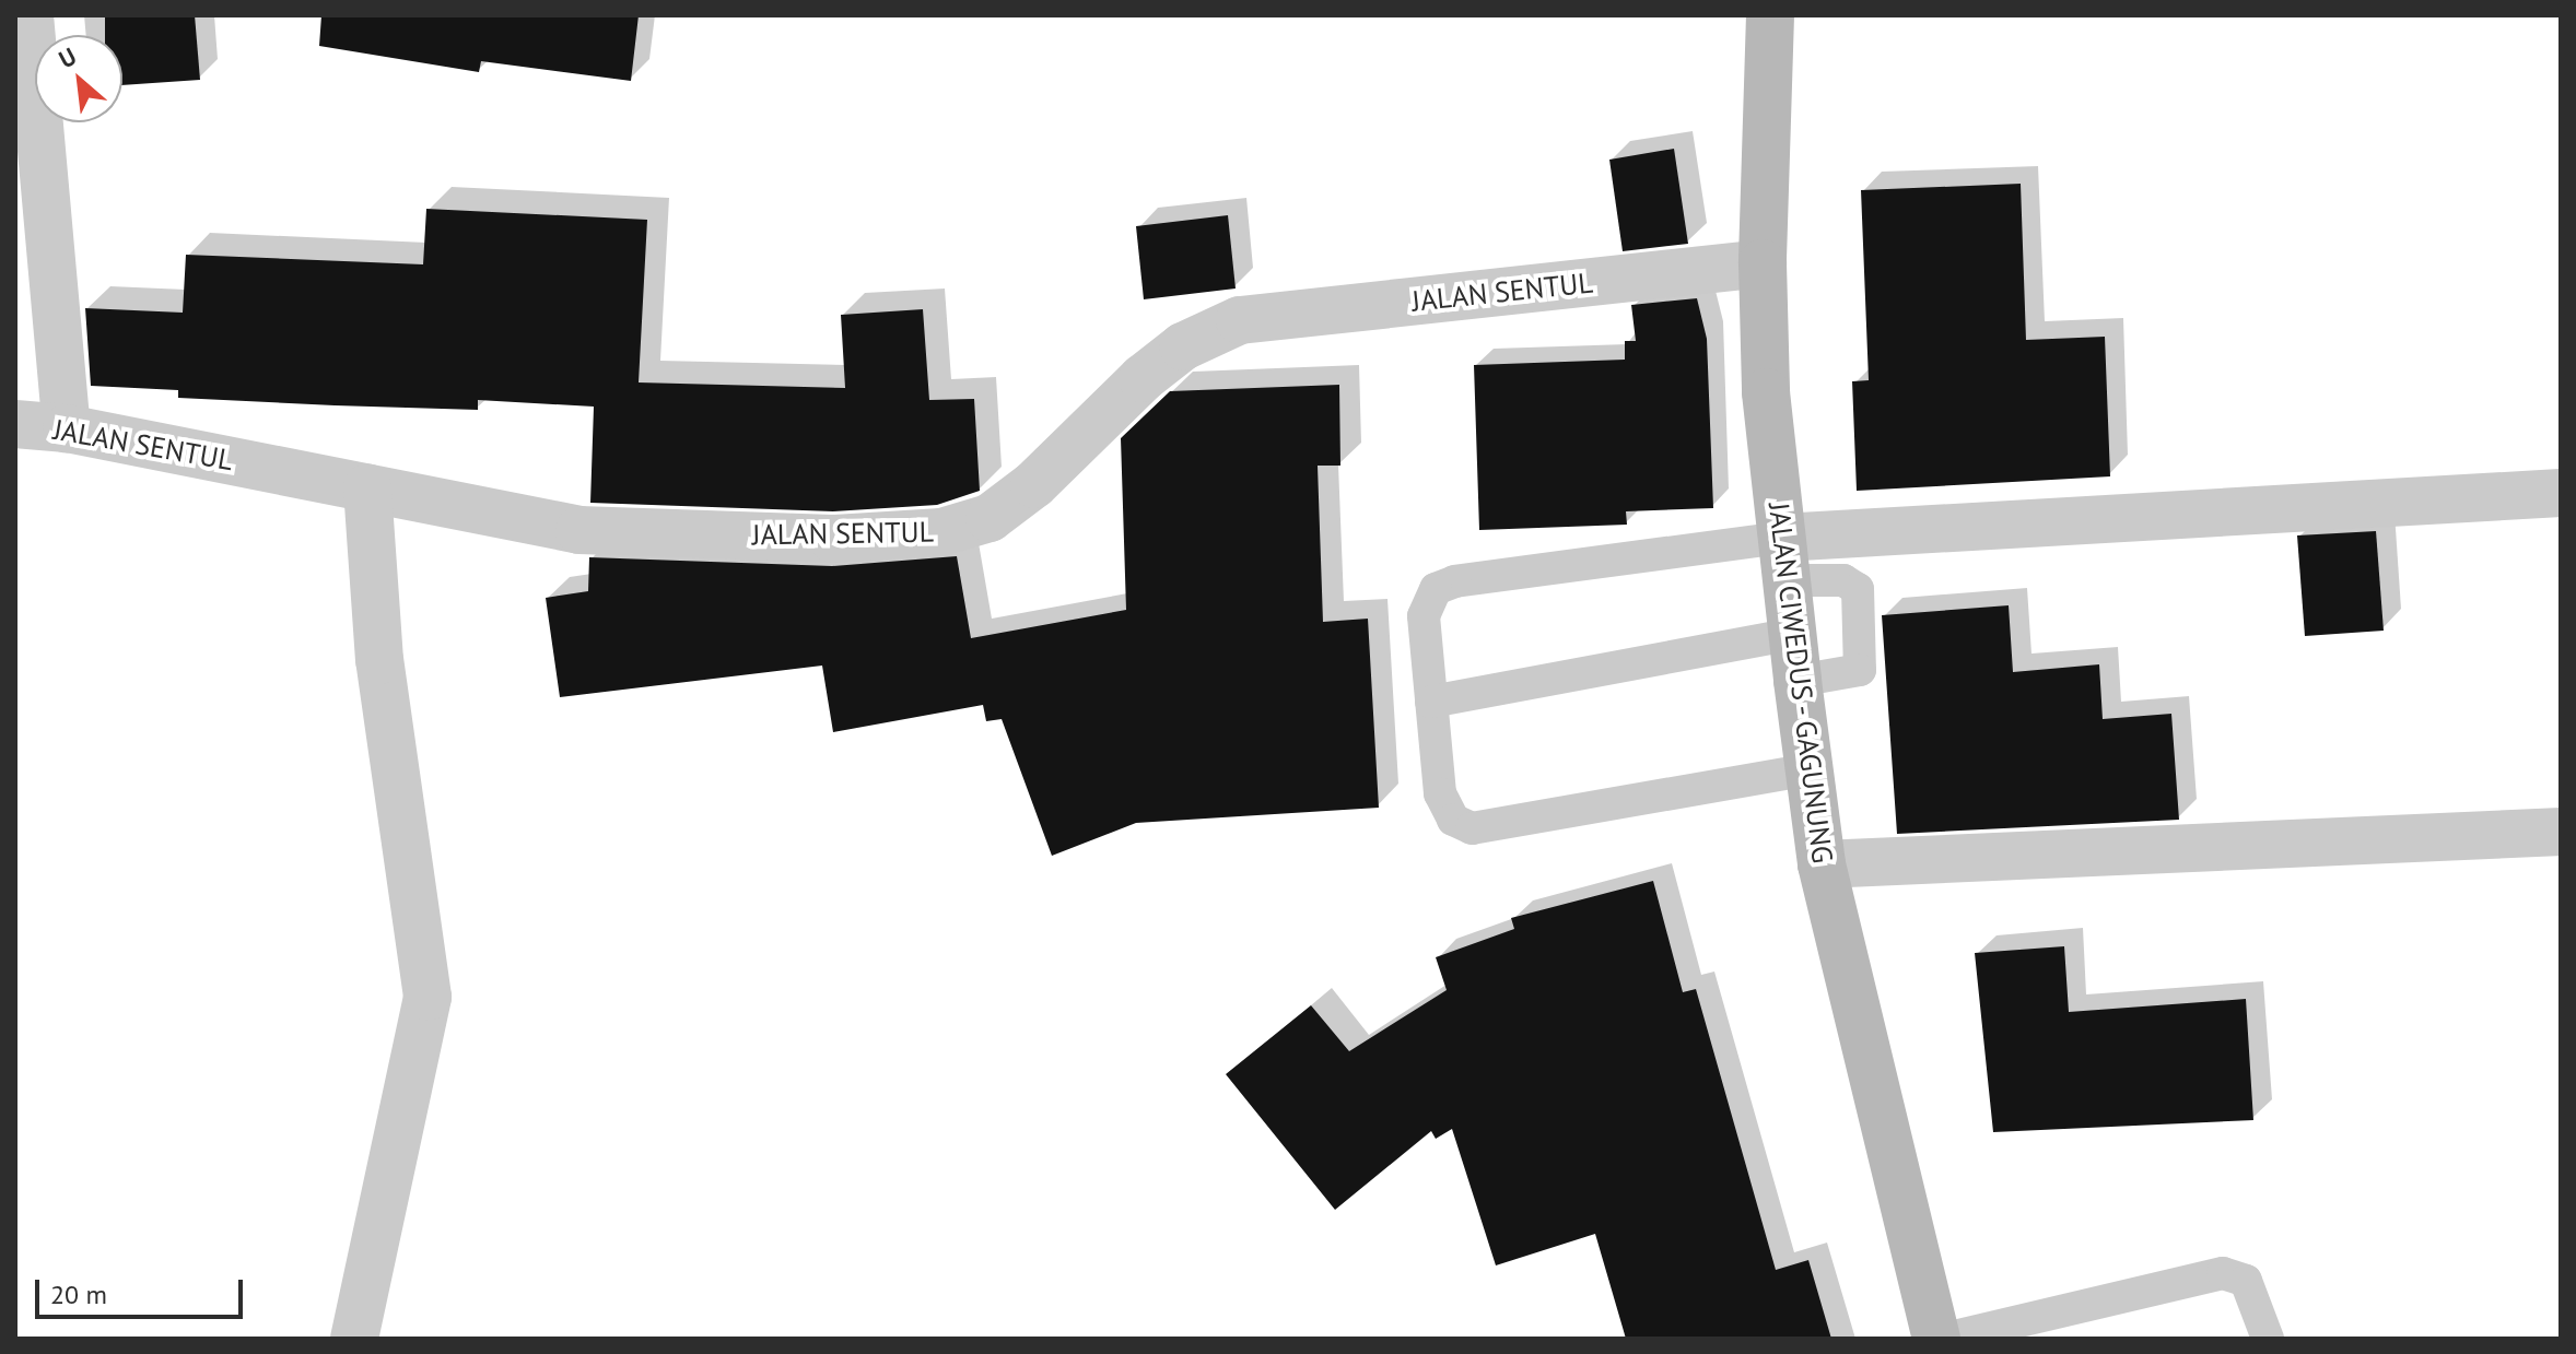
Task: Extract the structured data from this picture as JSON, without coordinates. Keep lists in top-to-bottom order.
{
  "streets": {
    "street": ["JALAN SENTUL", "JALAN CIWEDUS - GAGUNUNG"]
  },
  "crossings": [
    ["JALAN SENTUL", "JALAN CIWEDUS - GAGUNUNG"]
  ],
  "scale_bar": "20 m",
  "north": "top left"
}
